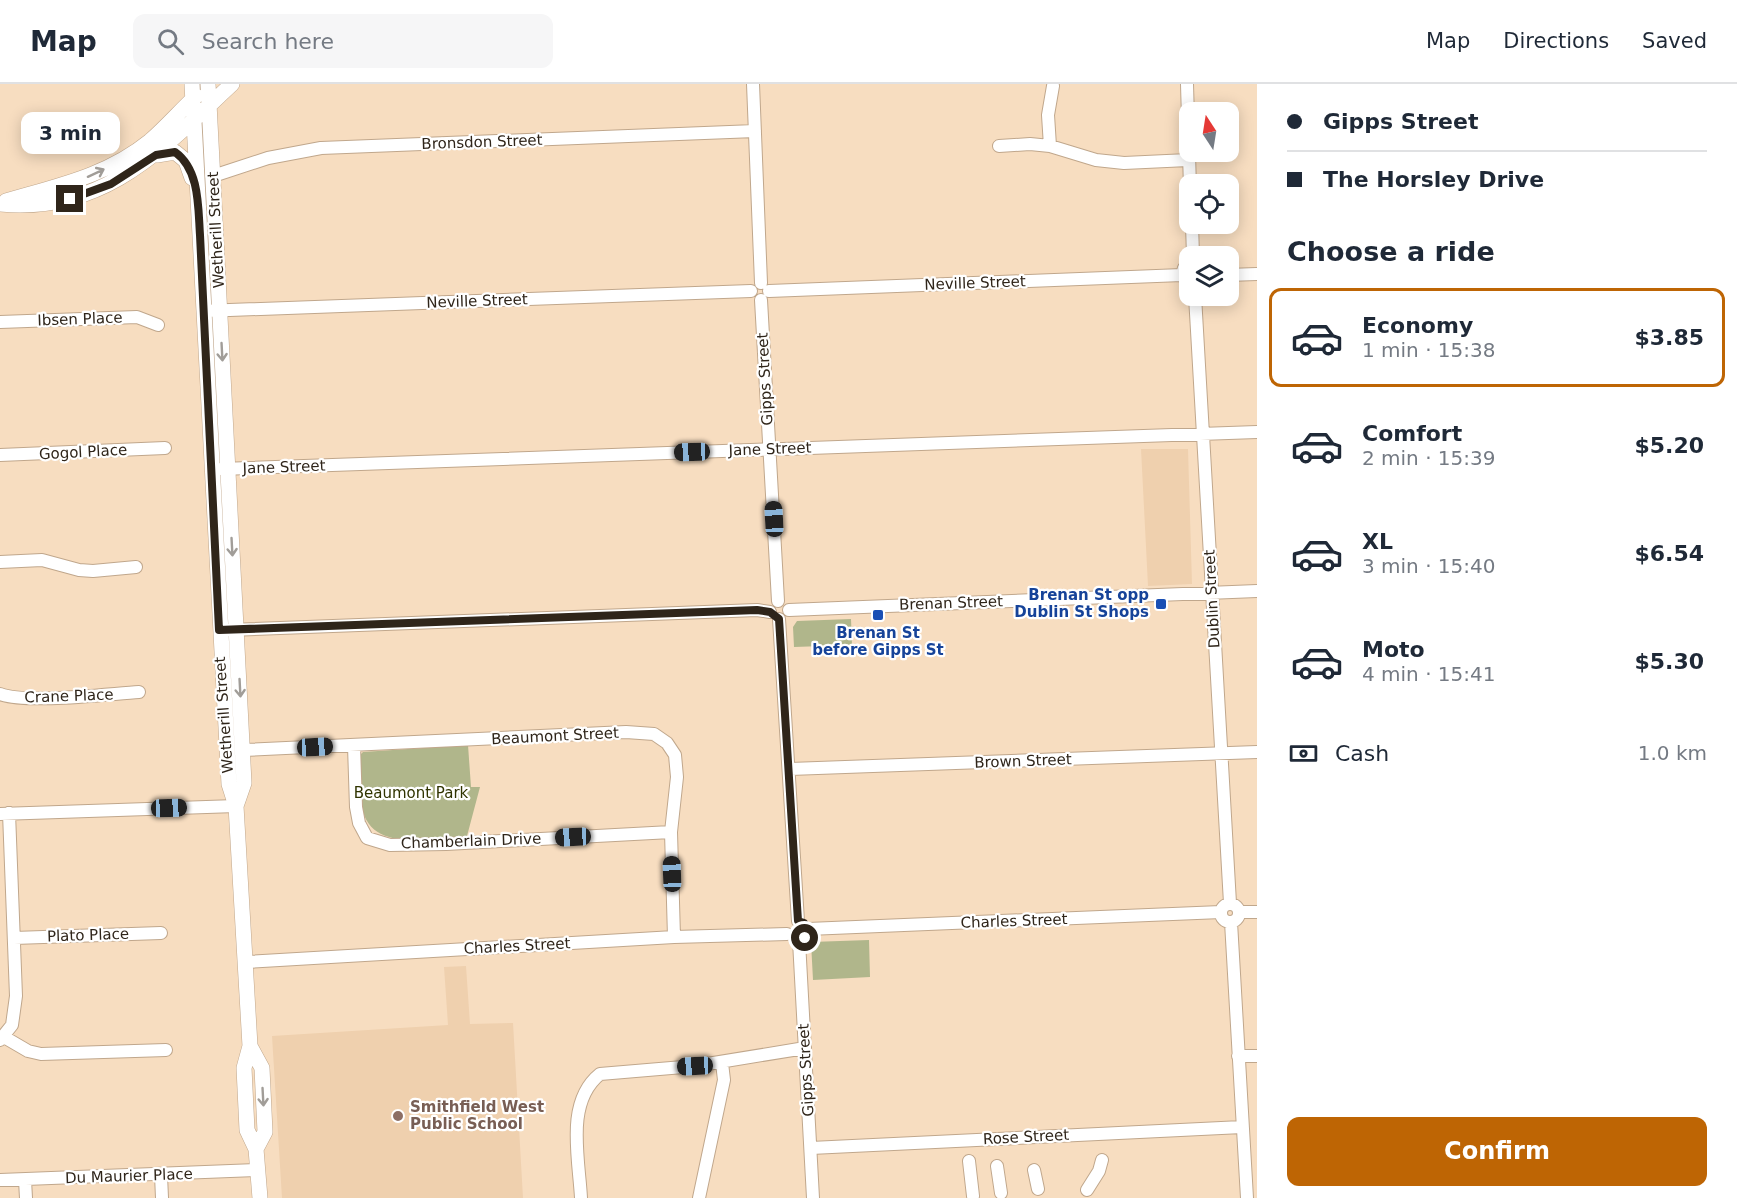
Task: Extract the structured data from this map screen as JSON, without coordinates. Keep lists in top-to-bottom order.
{
  "streets": {
    "main road": ["Wetherill Street"],
    "street": [
      "Bronsdon Street",
      "Neville Street",
      "Ibsen Place",
      "Gipps Street",
      "Jane Street",
      "Gogol Place",
      "Dublin Street",
      "Brenan Street",
      "Crane Place",
      "Beaumont Street",
      "Brown Street",
      "Chamberlain Drive",
      "Charles Street",
      "Plato Place",
      "Rose Street",
      "Du Maurier Place"
    ]
  },
  "crossings": [
    ["Bronsdon Street", "Wetherill Street"],
    ["Bronsdon Street", "Gipps Street"],
    ["Wetherill Street", "Neville Street"],
    ["Wetherill Street", "Jane Street"],
    ["Wetherill Street", "Beaumont Street"],
    ["Wetherill Street", "Charles Street"],
    ["Wetherill Street", "Du Maurier Place"],
    ["Neville Street", "Gipps Street"],
    ["Gipps Street", "Jane Street"],
    ["Gipps Street", "Brenan Street"],
    ["Gipps Street", "Charles Street"],
    ["Gipps Street", "Rose Street"],
    ["Jane Street", "Dublin Street"],
    ["Dublin Street", "Brenan Street"],
    ["Dublin Street", "Brown Street"],
    ["Dublin Street", "Charles Street"],
    ["Dublin Street", "Rose Street"],
    ["Beaumont Street", "Chamberlain Drive"],
    ["Beaumont Street", "Charles Street"]
  ],
  "parks": ["Beaumont Park"],
  "places": {
    "transit": ["Brenan St opp Dublin St Shops", "Brenan St before Gipps St"],
    "other": ["Smithfield West Public School"]
  },
  "north": "top",
  "page": {
    "header": "Map",
    "search": "Search here",
    "nav": ["Map", "Directions", "Saved"],
    "banner": ["Gipps Street", "The Horsley Drive"],
    "bubble": "3 min",
    "heading": "Choose a ride",
    "list": [
      {
        "name": "Economy",
        "note": "1 min · 15:38",
        "value": "$3.85"
      },
      {
        "name": "Comfort",
        "note": "2 min · 15:39",
        "value": "$5.20"
      },
      {
        "name": "XL",
        "note": "3 min · 15:40",
        "value": "$6.54"
      },
      {
        "name": "Moto",
        "note": "4 min · 15:41",
        "value": "$5.30"
      }
    ],
    "pay": ["Cash", "1.0 km"],
    "buttons": "Confirm"
  }
}
